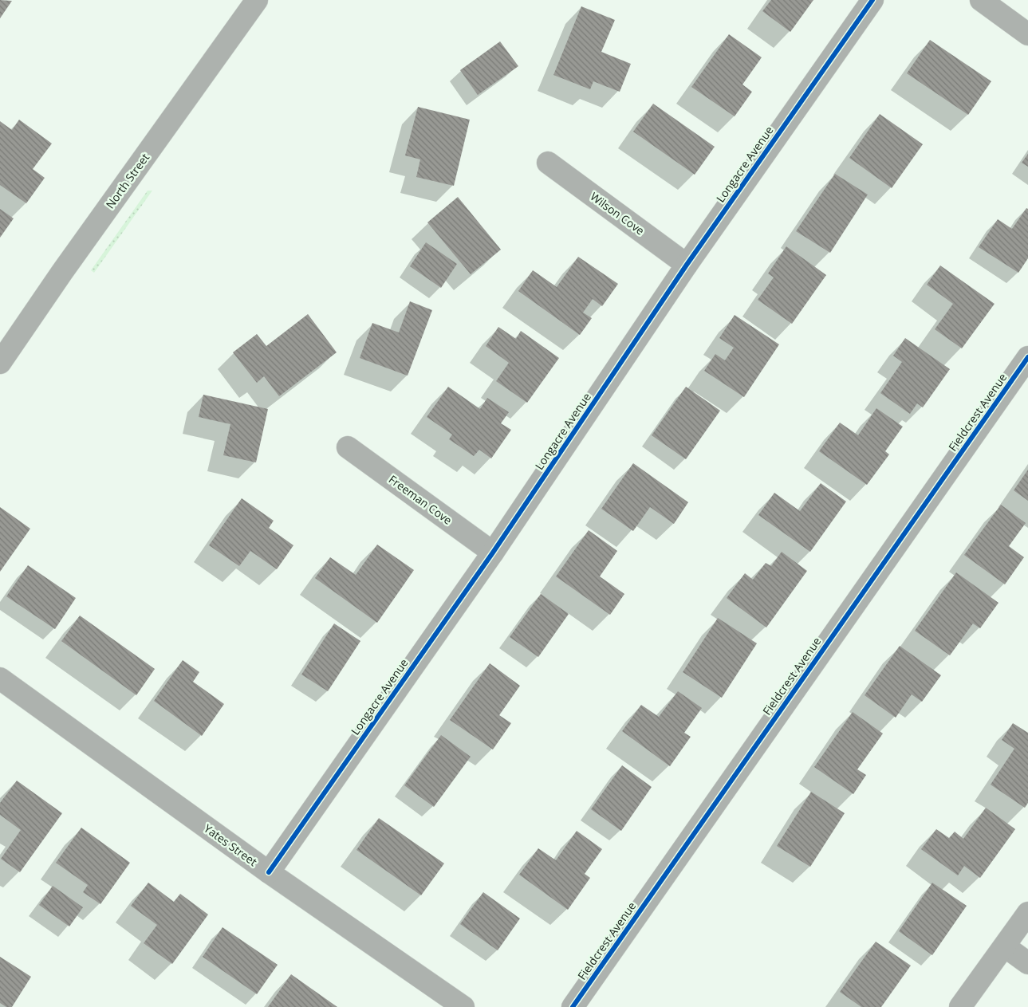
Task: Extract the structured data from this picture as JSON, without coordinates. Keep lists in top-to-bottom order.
{
  "streets": {
    "street": [
      "Longacre Avenue",
      "North Street",
      "Wilson Cove",
      "Fieldcrest Avenue",
      "Freeman Cove",
      "Yates Street"
    ]
  },
  "crossings": [
    ["Longacre Avenue", "Wilson Cove"],
    ["Longacre Avenue", "Freeman Cove"],
    ["Longacre Avenue", "Yates Street"]
  ]
}
